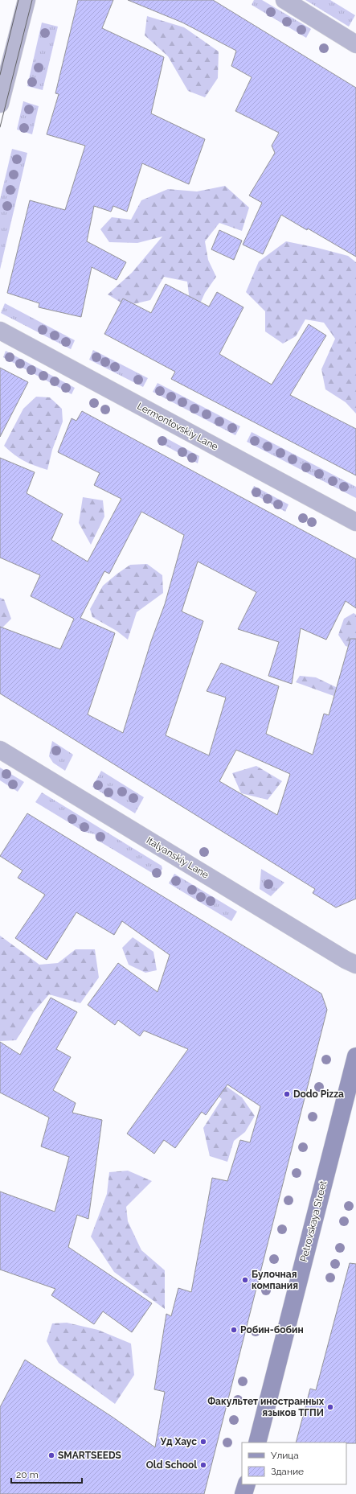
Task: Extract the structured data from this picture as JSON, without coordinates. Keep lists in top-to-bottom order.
{
  "streets": {
    "main road": ["Petrovskaya Street"],
    "street": ["Lermontovskiy Lane", "Italyanskiy Lane"]
  },
  "places": [
    "Dodo Pizza",
    "Булочная компания",
    "Робин-бобин",
    "Факультет иностранных языков ТГПИ",
    "Уд Хаус",
    "SMARTSEEDS",
    "Old School"
  ],
  "legend": ["Улица", "Здание"],
  "scale_bar": "20 m"
}
